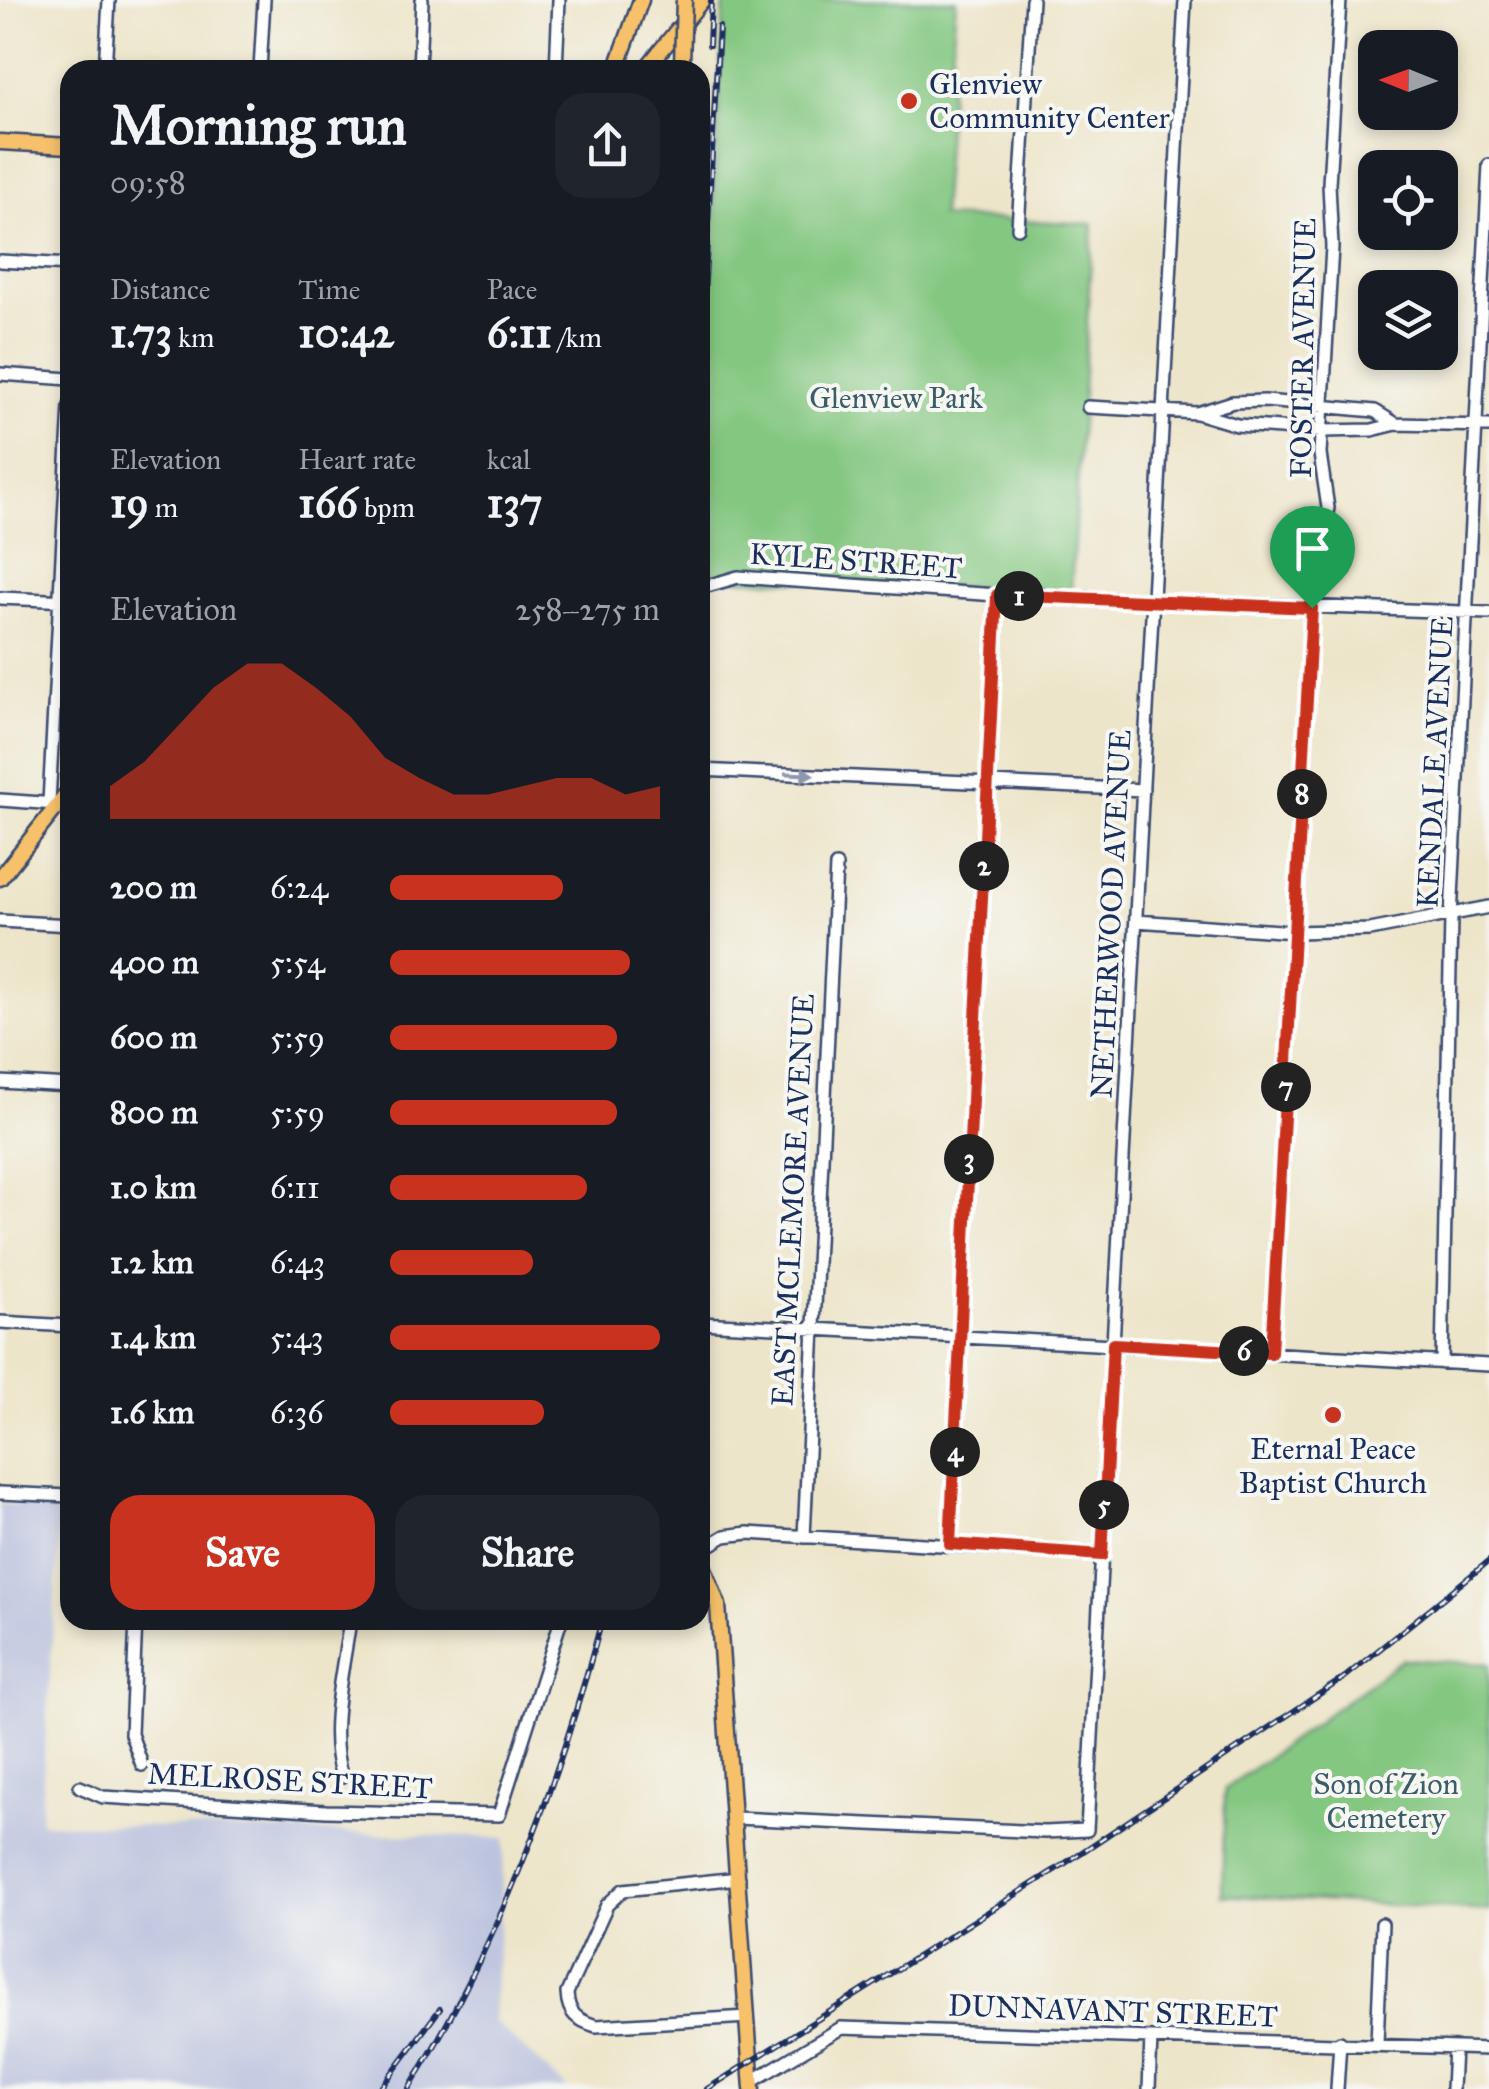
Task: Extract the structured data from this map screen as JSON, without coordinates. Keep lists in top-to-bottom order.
{
  "streets": {
    "street": [
      "FOSTER AVENUE",
      "KYLE STREET",
      "KENDALE AVENUE",
      "NETHERWOOD AVENUE",
      "EAST MCLEMORE AVENUE",
      "MELROSE STREET",
      "DUNNAVANT STREET"
    ]
  },
  "crossings": [
    ["FOSTER AVENUE", "KYLE STREET"],
    ["KYLE STREET", "KENDALE AVENUE"],
    ["KYLE STREET", "NETHERWOOD AVENUE"]
  ],
  "parks": ["Glenview Park", "Son of Zion Cemetery"],
  "places": ["Glenview Community Center", "Eternal Peace Baptist Church"],
  "north": "left",
  "page": {
    "heading": ["Morning run", "09:58"],
    "stats": [
      ["Distance", "1.73 km"],
      ["Time", "10:42"],
      ["Pace", "6:11 /km"],
      ["Elevation", "19 m"],
      ["Heart rate", "166 bpm"],
      ["kcal", "137"]
    ],
    "chart": ["Elevation", "258–275 m"],
    "pins": [
      "1",
      "8",
      "2",
      "7",
      "3",
      "6",
      "4",
      "5"
    ],
    "list": [
      {
        "name": "200 m",
        "note": "6:24"
      },
      {
        "name": "400 m",
        "note": "5:54"
      },
      {
        "name": "600 m",
        "note": "5:59"
      },
      {
        "name": "800 m",
        "note": "5:59"
      },
      {
        "name": "1.0 km",
        "note": "6:11"
      },
      {
        "name": "1.2 km",
        "note": "6:43"
      },
      {
        "name": "1.4 km",
        "note": "5:43"
      },
      {
        "name": "1.6 km",
        "note": "6:36"
      }
    ],
    "buttons": ["Save", "Share"]
  }
}
